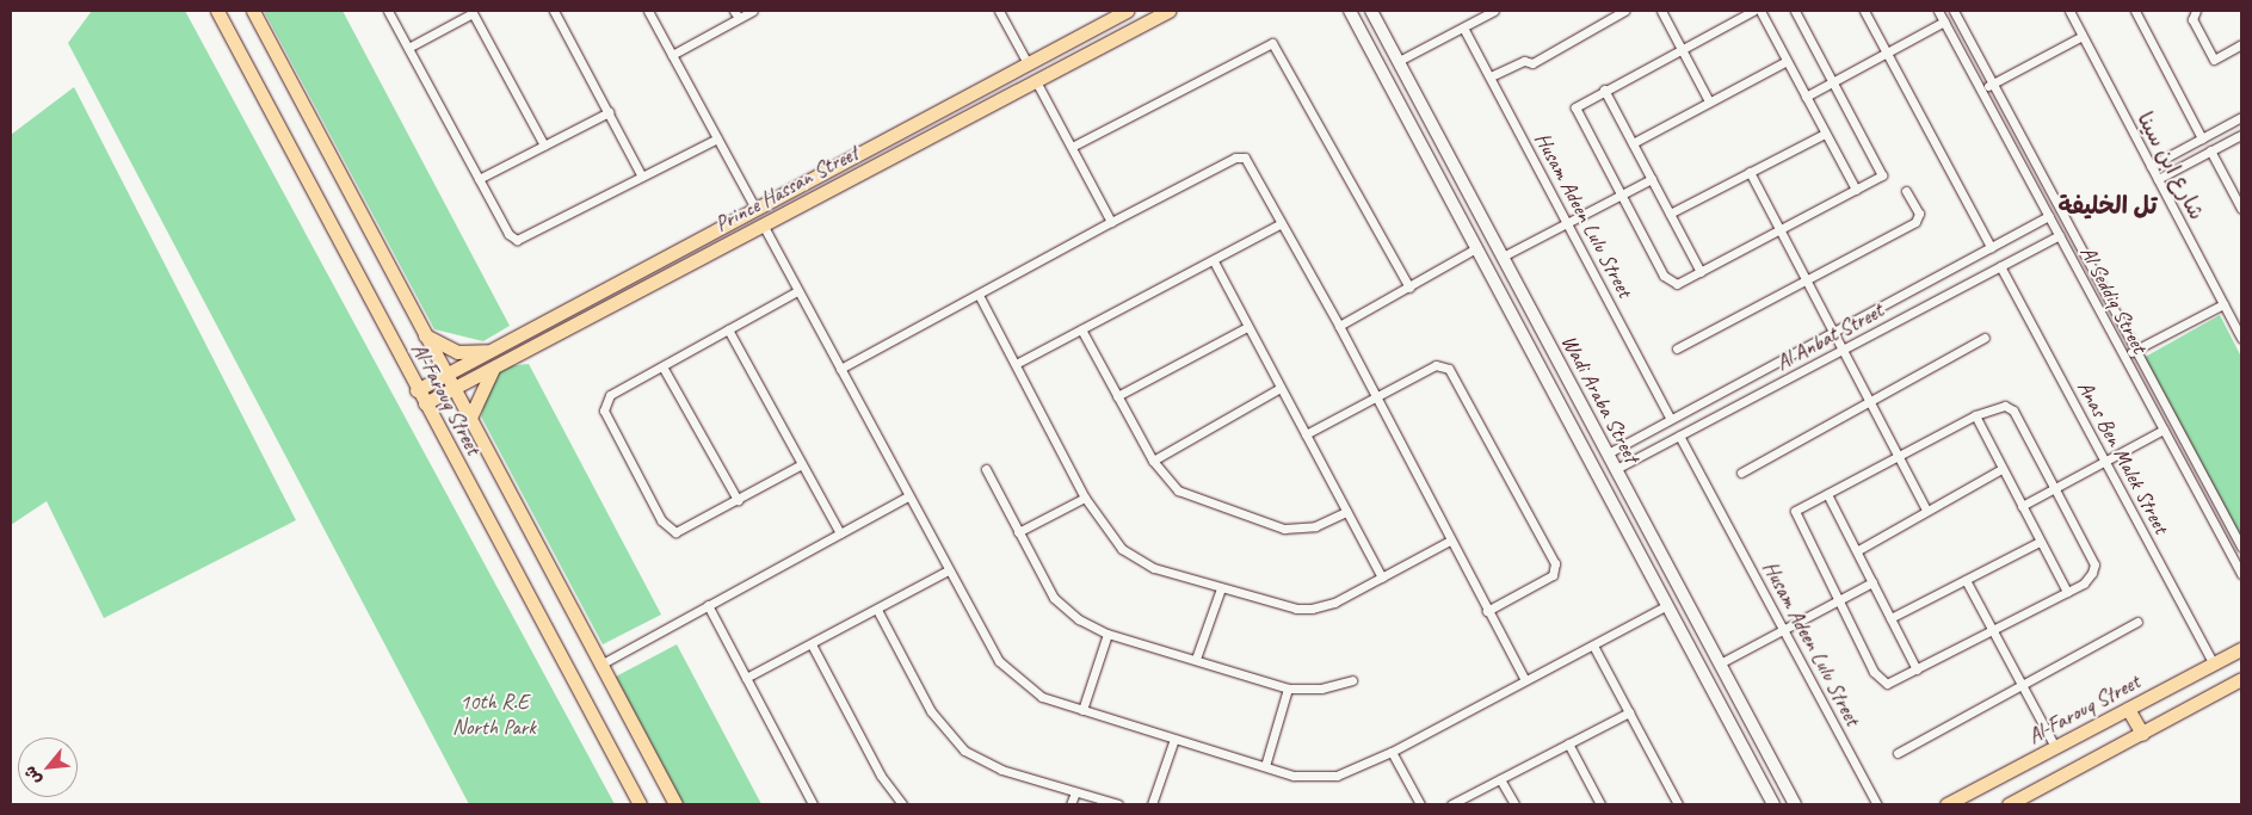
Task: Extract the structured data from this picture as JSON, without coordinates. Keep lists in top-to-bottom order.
{
  "streets": {
    "main road": ["Prince Hassan Street", "Al-Farouq Street", "Wadi Araba Street"],
    "street": [
      "شارع ابن سينا",
      "Husam Adeen Lulu Street",
      "Al Seddiq Street",
      "Al Anbat Street",
      "Anas Ben Malek Street"
    ]
  },
  "crossings": [
    ["Prince Hassan Street", "Al-Farouq Street"],
    ["Husam Adeen Lulu Street", "Al Anbat Street"],
    ["Al Seddiq Street", "Al Anbat Street"],
    ["Al Anbat Street", "Wadi Araba Street"],
    ["Al Anbat Street", "Anas Ben Malek Street"],
    ["Al-Farouq Street", "Anas Ben Malek Street"]
  ],
  "districts": ["تل الخليفة"],
  "parks": ["10th R.E North Park"],
  "north": "bottom left"
}
